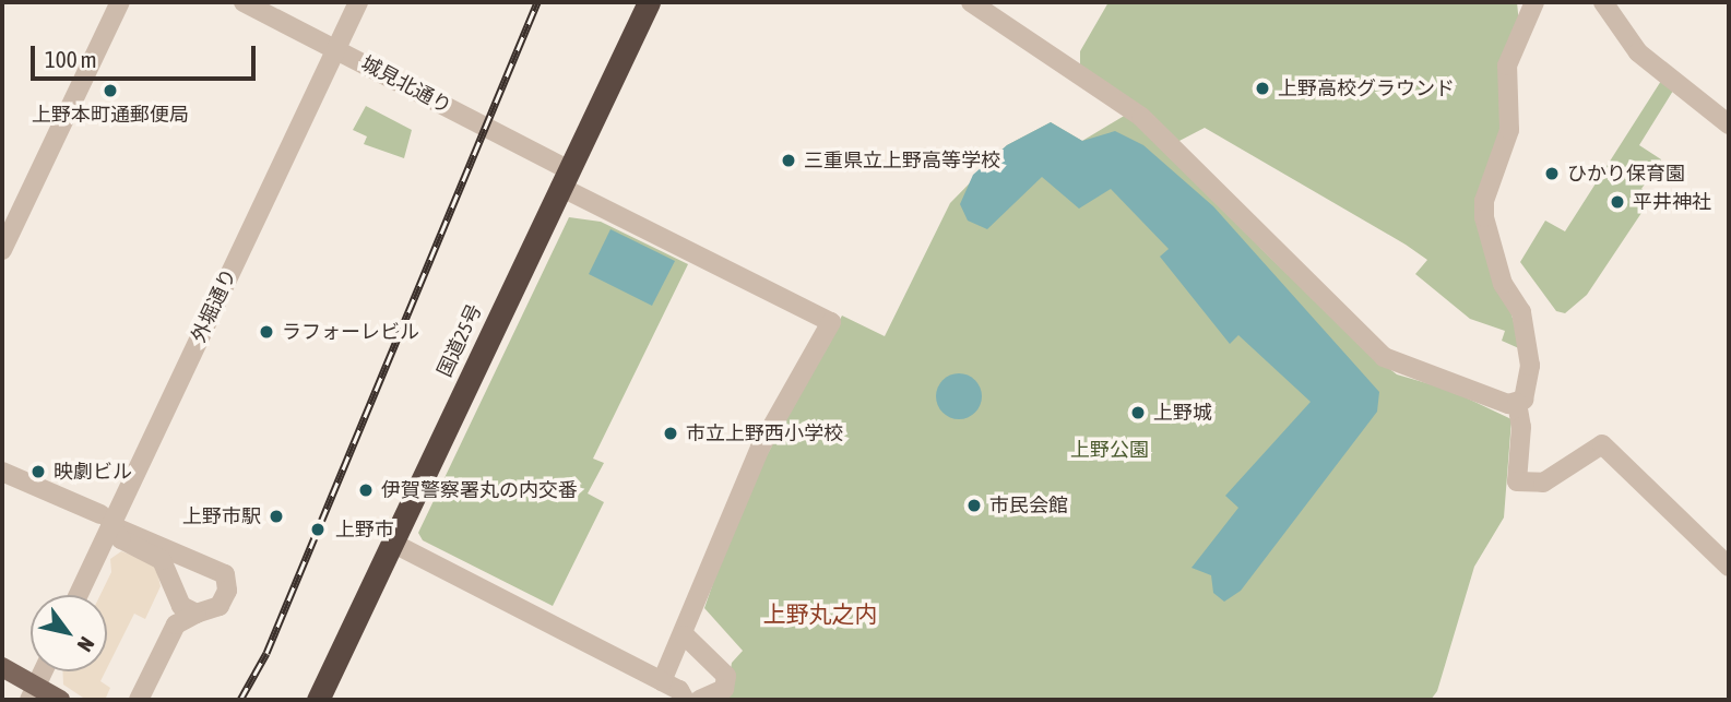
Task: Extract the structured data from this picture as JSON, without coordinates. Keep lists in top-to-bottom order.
{
  "streets": {
    "highway": ["国道25号"],
    "street": ["城見北通り", "外堀通り"]
  },
  "crossings": [
    ["城見北通り", "外堀通り"],
    ["城見北通り", "国道25号"]
  ],
  "districts": ["上野丸之内"],
  "parks": ["上野公園"],
  "places": [
    "上野高校グラウンド",
    "上野本町通郵便局",
    "三重県立上野高等学校",
    "ひかり保育園",
    "平井神社",
    "ラフォーレビル",
    "上野城",
    "市立上野西小学校",
    "映劇ビル",
    "伊賀警察署丸の内交番",
    "市民会館",
    "上野市駅",
    "上野市"
  ],
  "scale_bar": "100 m",
  "north": "bottom right"
}
